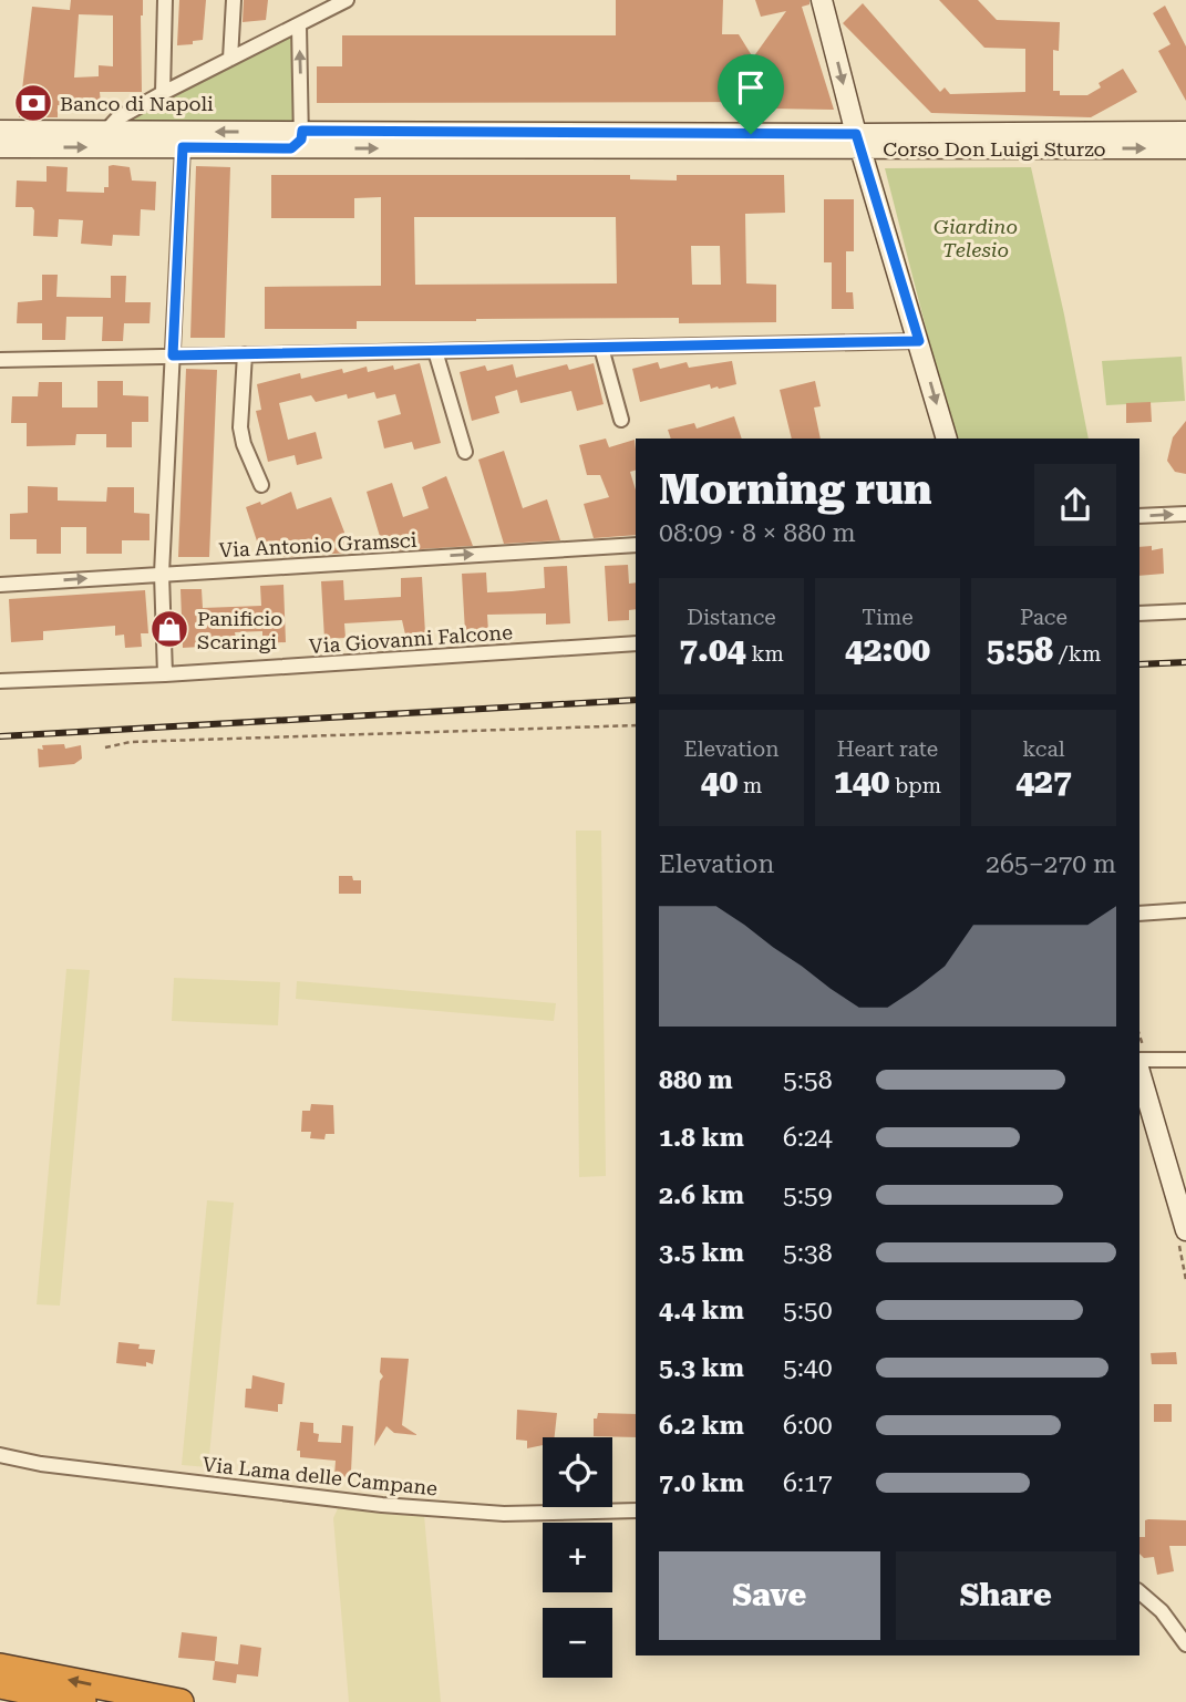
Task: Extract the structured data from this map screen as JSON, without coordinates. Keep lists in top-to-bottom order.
{
  "streets": {
    "street": [
      "Corso Don Luigi Sturzo",
      "Via Antonio Gramsci",
      "Via Giovanni Falcone",
      "Via Lama delle Campane"
    ]
  },
  "one_way": ["Via Antonio Gramsci"],
  "parks": ["Giardino Telesio"],
  "places": {
    "bank": ["Banco di Napoli"],
    "shop": ["Panificio Scaringi"]
  },
  "page": {
    "heading": ["Morning run", "08:09 · 8 × 880 m"],
    "stats": [
      ["Distance", "7.04 km"],
      ["Time", "42:00"],
      ["Pace", "5:58 /km"],
      ["Elevation", "40 m"],
      ["Heart rate", "140 bpm"],
      ["kcal", "427"]
    ],
    "chart": ["Elevation", "265–270 m"],
    "list": [
      {
        "name": "880 m",
        "note": "5:58"
      },
      {
        "name": "1.8 km",
        "note": "6:24"
      },
      {
        "name": "2.6 km",
        "note": "5:59"
      },
      {
        "name": "3.5 km",
        "note": "5:38"
      },
      {
        "name": "4.4 km",
        "note": "5:50"
      },
      {
        "name": "5.3 km",
        "note": "5:40"
      },
      {
        "name": "6.2 km",
        "note": "6:00"
      },
      {
        "name": "7.0 km",
        "note": "6:17"
      }
    ],
    "map_buttons": ["+", "−"],
    "buttons": ["Save", "Share"]
  }
}
